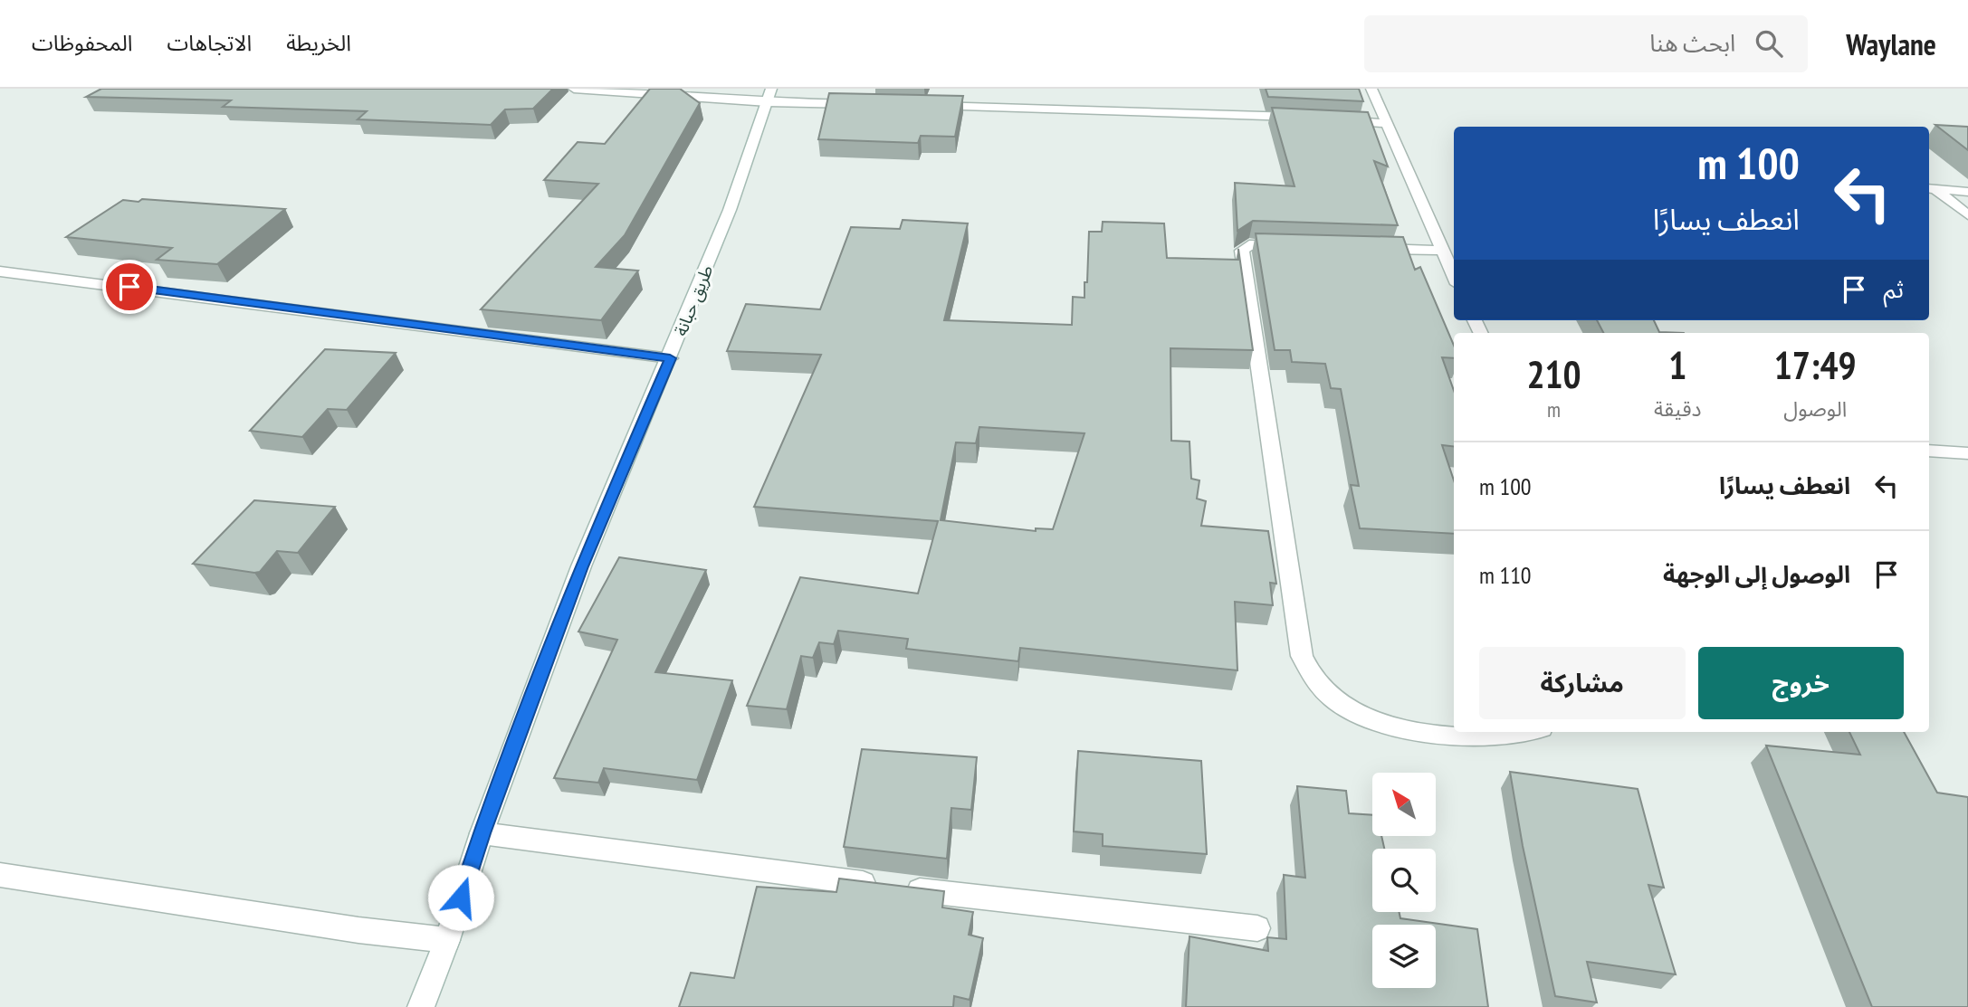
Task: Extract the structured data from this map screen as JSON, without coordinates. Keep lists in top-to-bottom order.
{
  "streets": {
    "street": ["طريق حبانة"]
  },
  "north": "top left",
  "page": {
    "header": "Waylane",
    "search": "ابحث هنا",
    "nav": ["الخريطة", "الاتجاهات", "المحفوظات"],
    "turn": ["100 m", "انعطف يسارًا"],
    "then": "ثم",
    "eta": [
      "17:49",
      "الوصول",
      "1",
      "دقيقة",
      "210",
      "m"
    ],
    "list": [
      {
        "name": "انعطف يسارًا",
        "value": "100 m"
      },
      {
        "name": "الوصول إلى الوجهة",
        "value": "110 m"
      }
    ],
    "buttons": ["خروج", "مشاركة"]
  }
}
